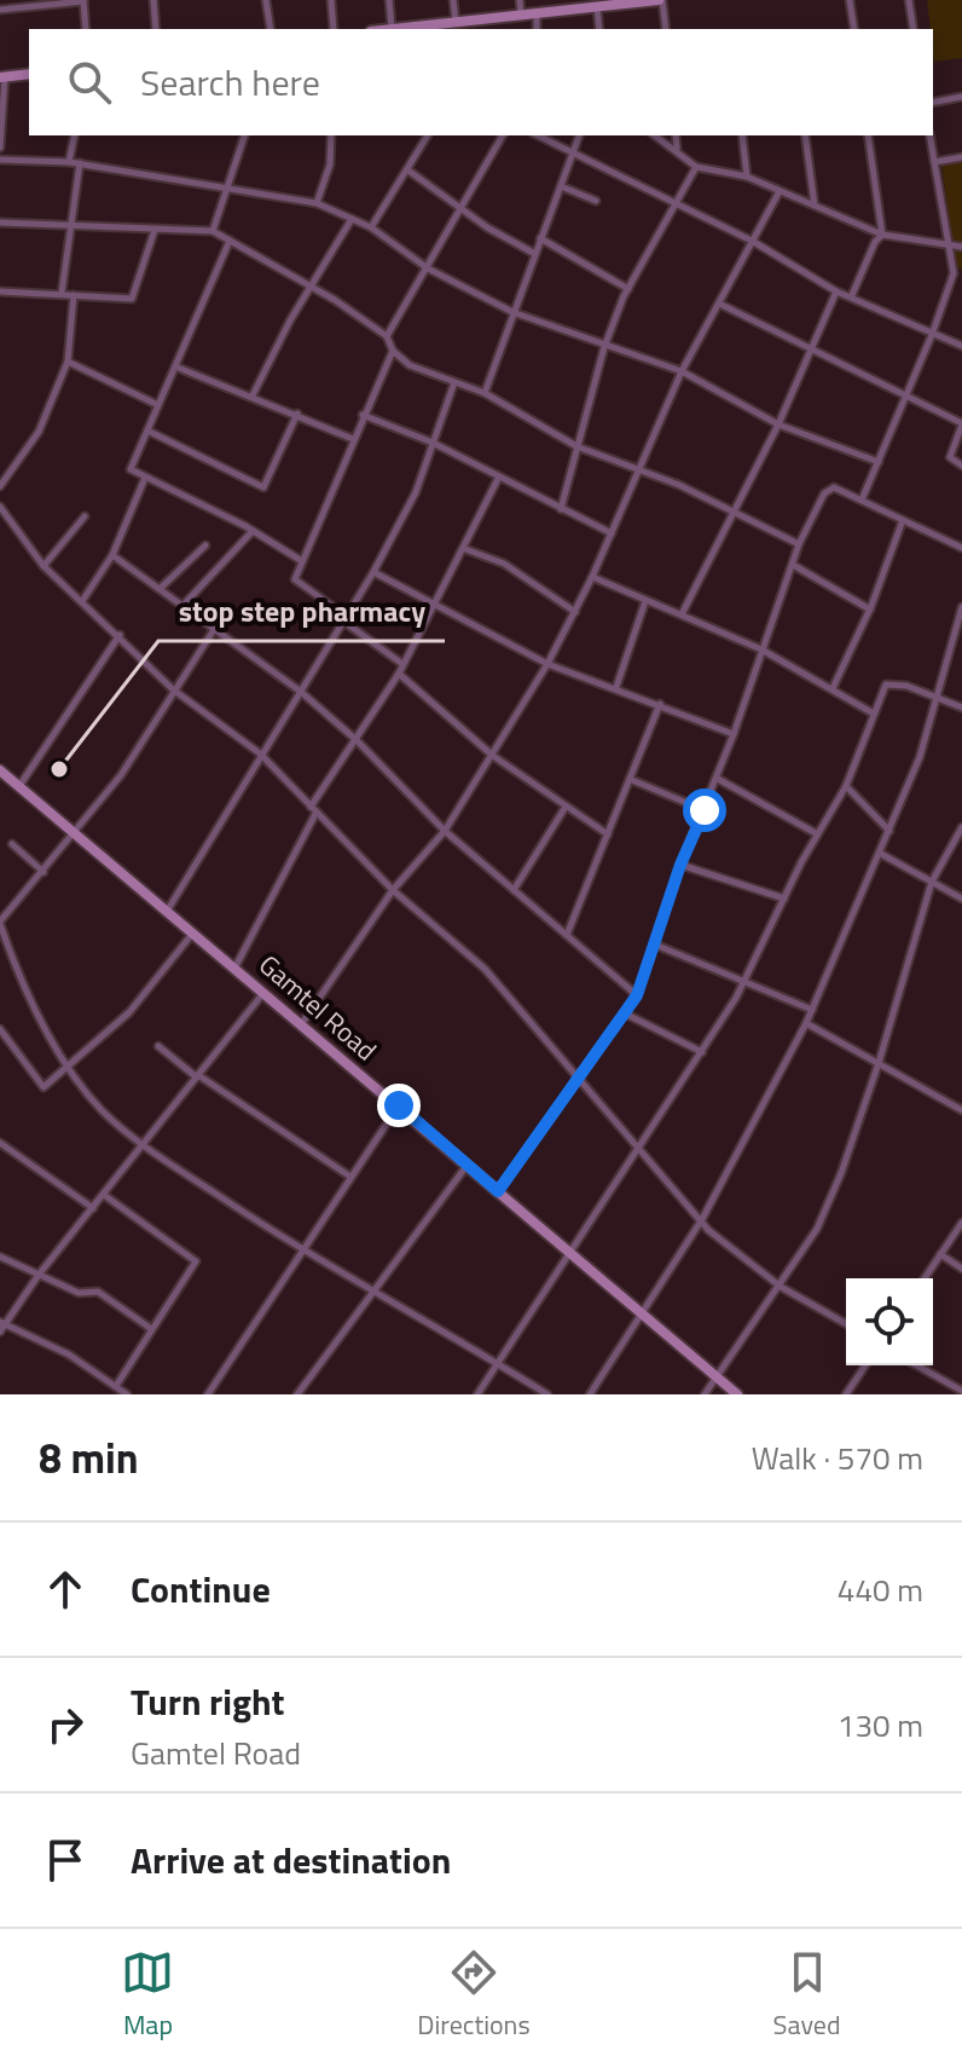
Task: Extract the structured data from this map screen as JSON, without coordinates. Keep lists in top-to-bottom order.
{
  "streets": {
    "street": ["Gamtel Road"]
  },
  "places": ["stop step pharmacy"],
  "page": {
    "search": "Search here",
    "heading": ["8 min", "Walk · 570 m"],
    "list": [
      ["Continue", "440 m"],
      ["Turn right", "Gamtel Road", "130 m"],
      "Arrive at destination"
    ],
    "nav": ["Map", "Directions", "Saved"]
  }
}
